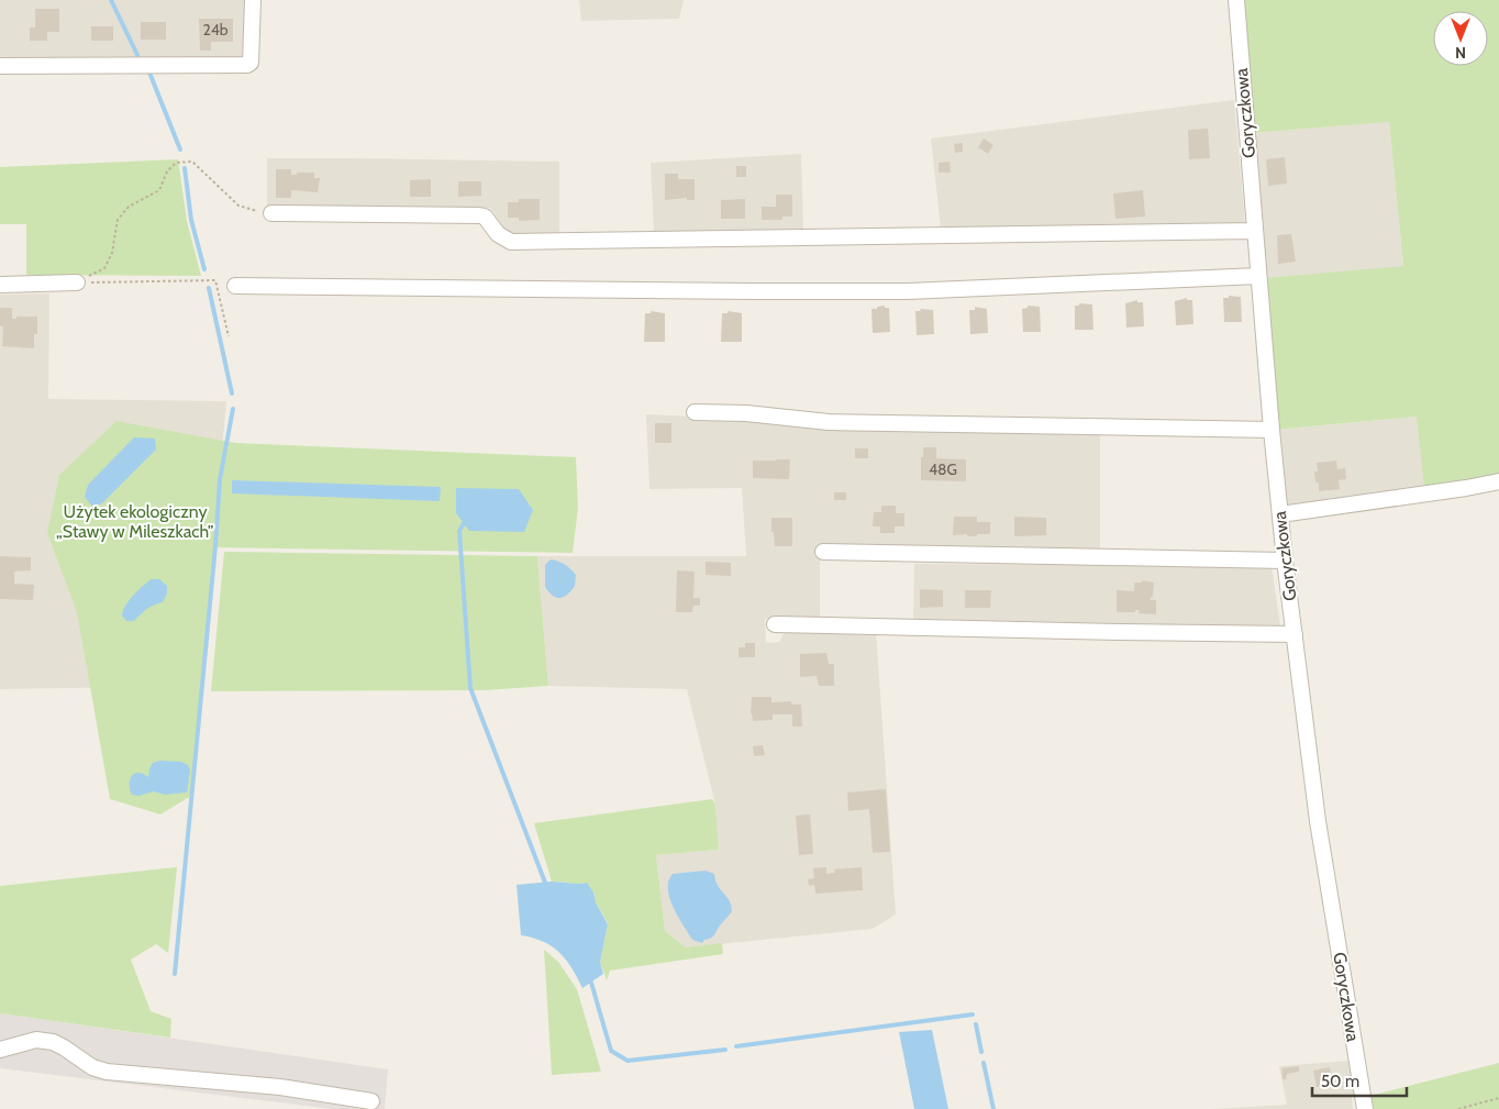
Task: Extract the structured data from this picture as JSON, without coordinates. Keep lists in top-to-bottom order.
{
  "streets": {
    "street": ["Goryczkowa"]
  },
  "parks": ["Użytek ekologiczny „Stawy w Mileszkach”"],
  "house_numbers": ["24b", "48G"],
  "scale_bar": "50 m",
  "north": "bottom"
}
